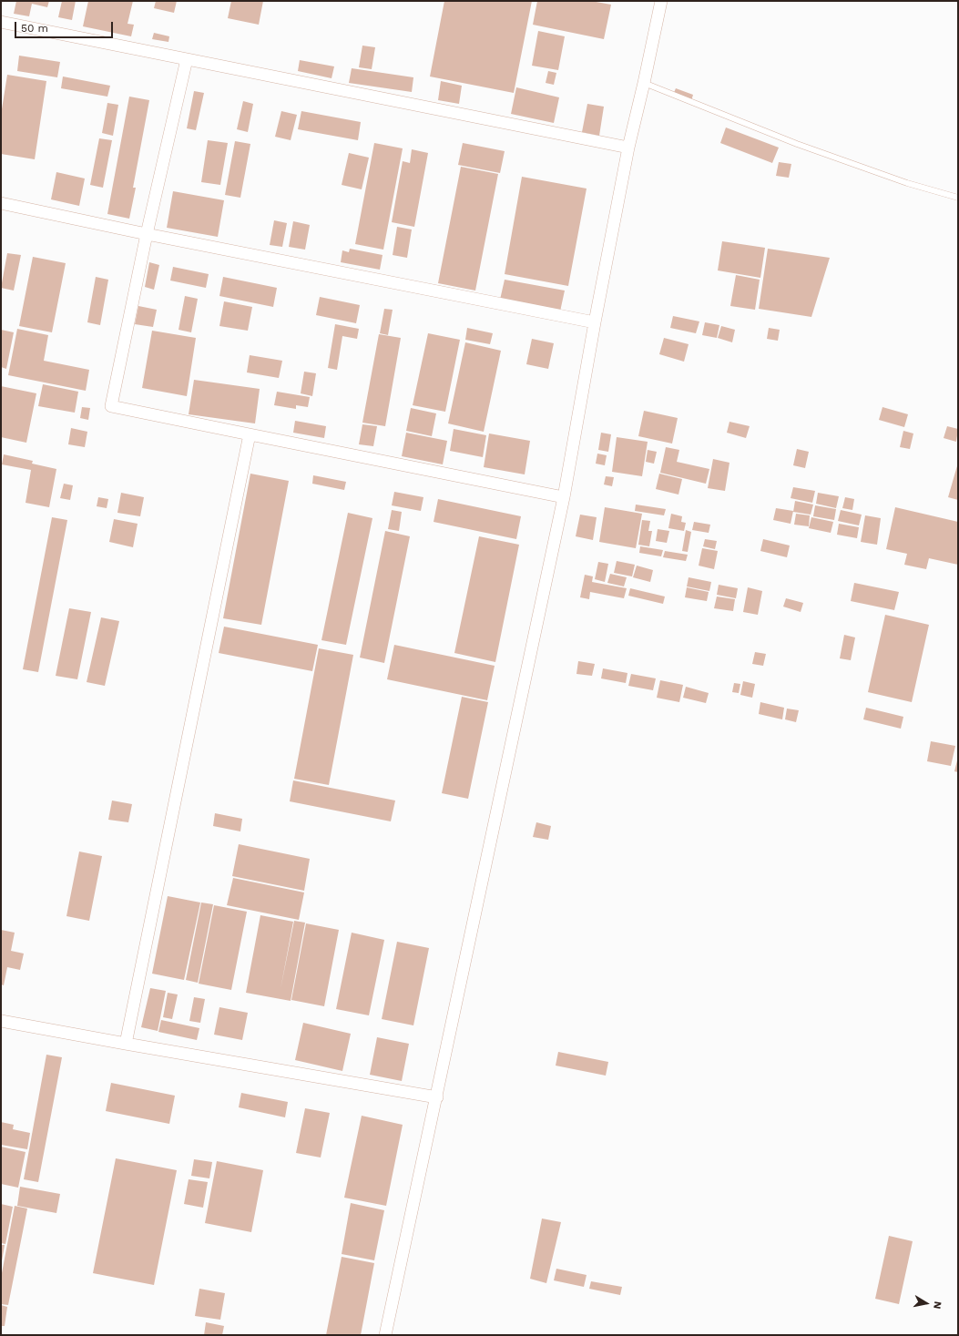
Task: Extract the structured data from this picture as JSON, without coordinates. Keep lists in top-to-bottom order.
{
  "scale_bar": "50 m",
  "north": "right"
}
